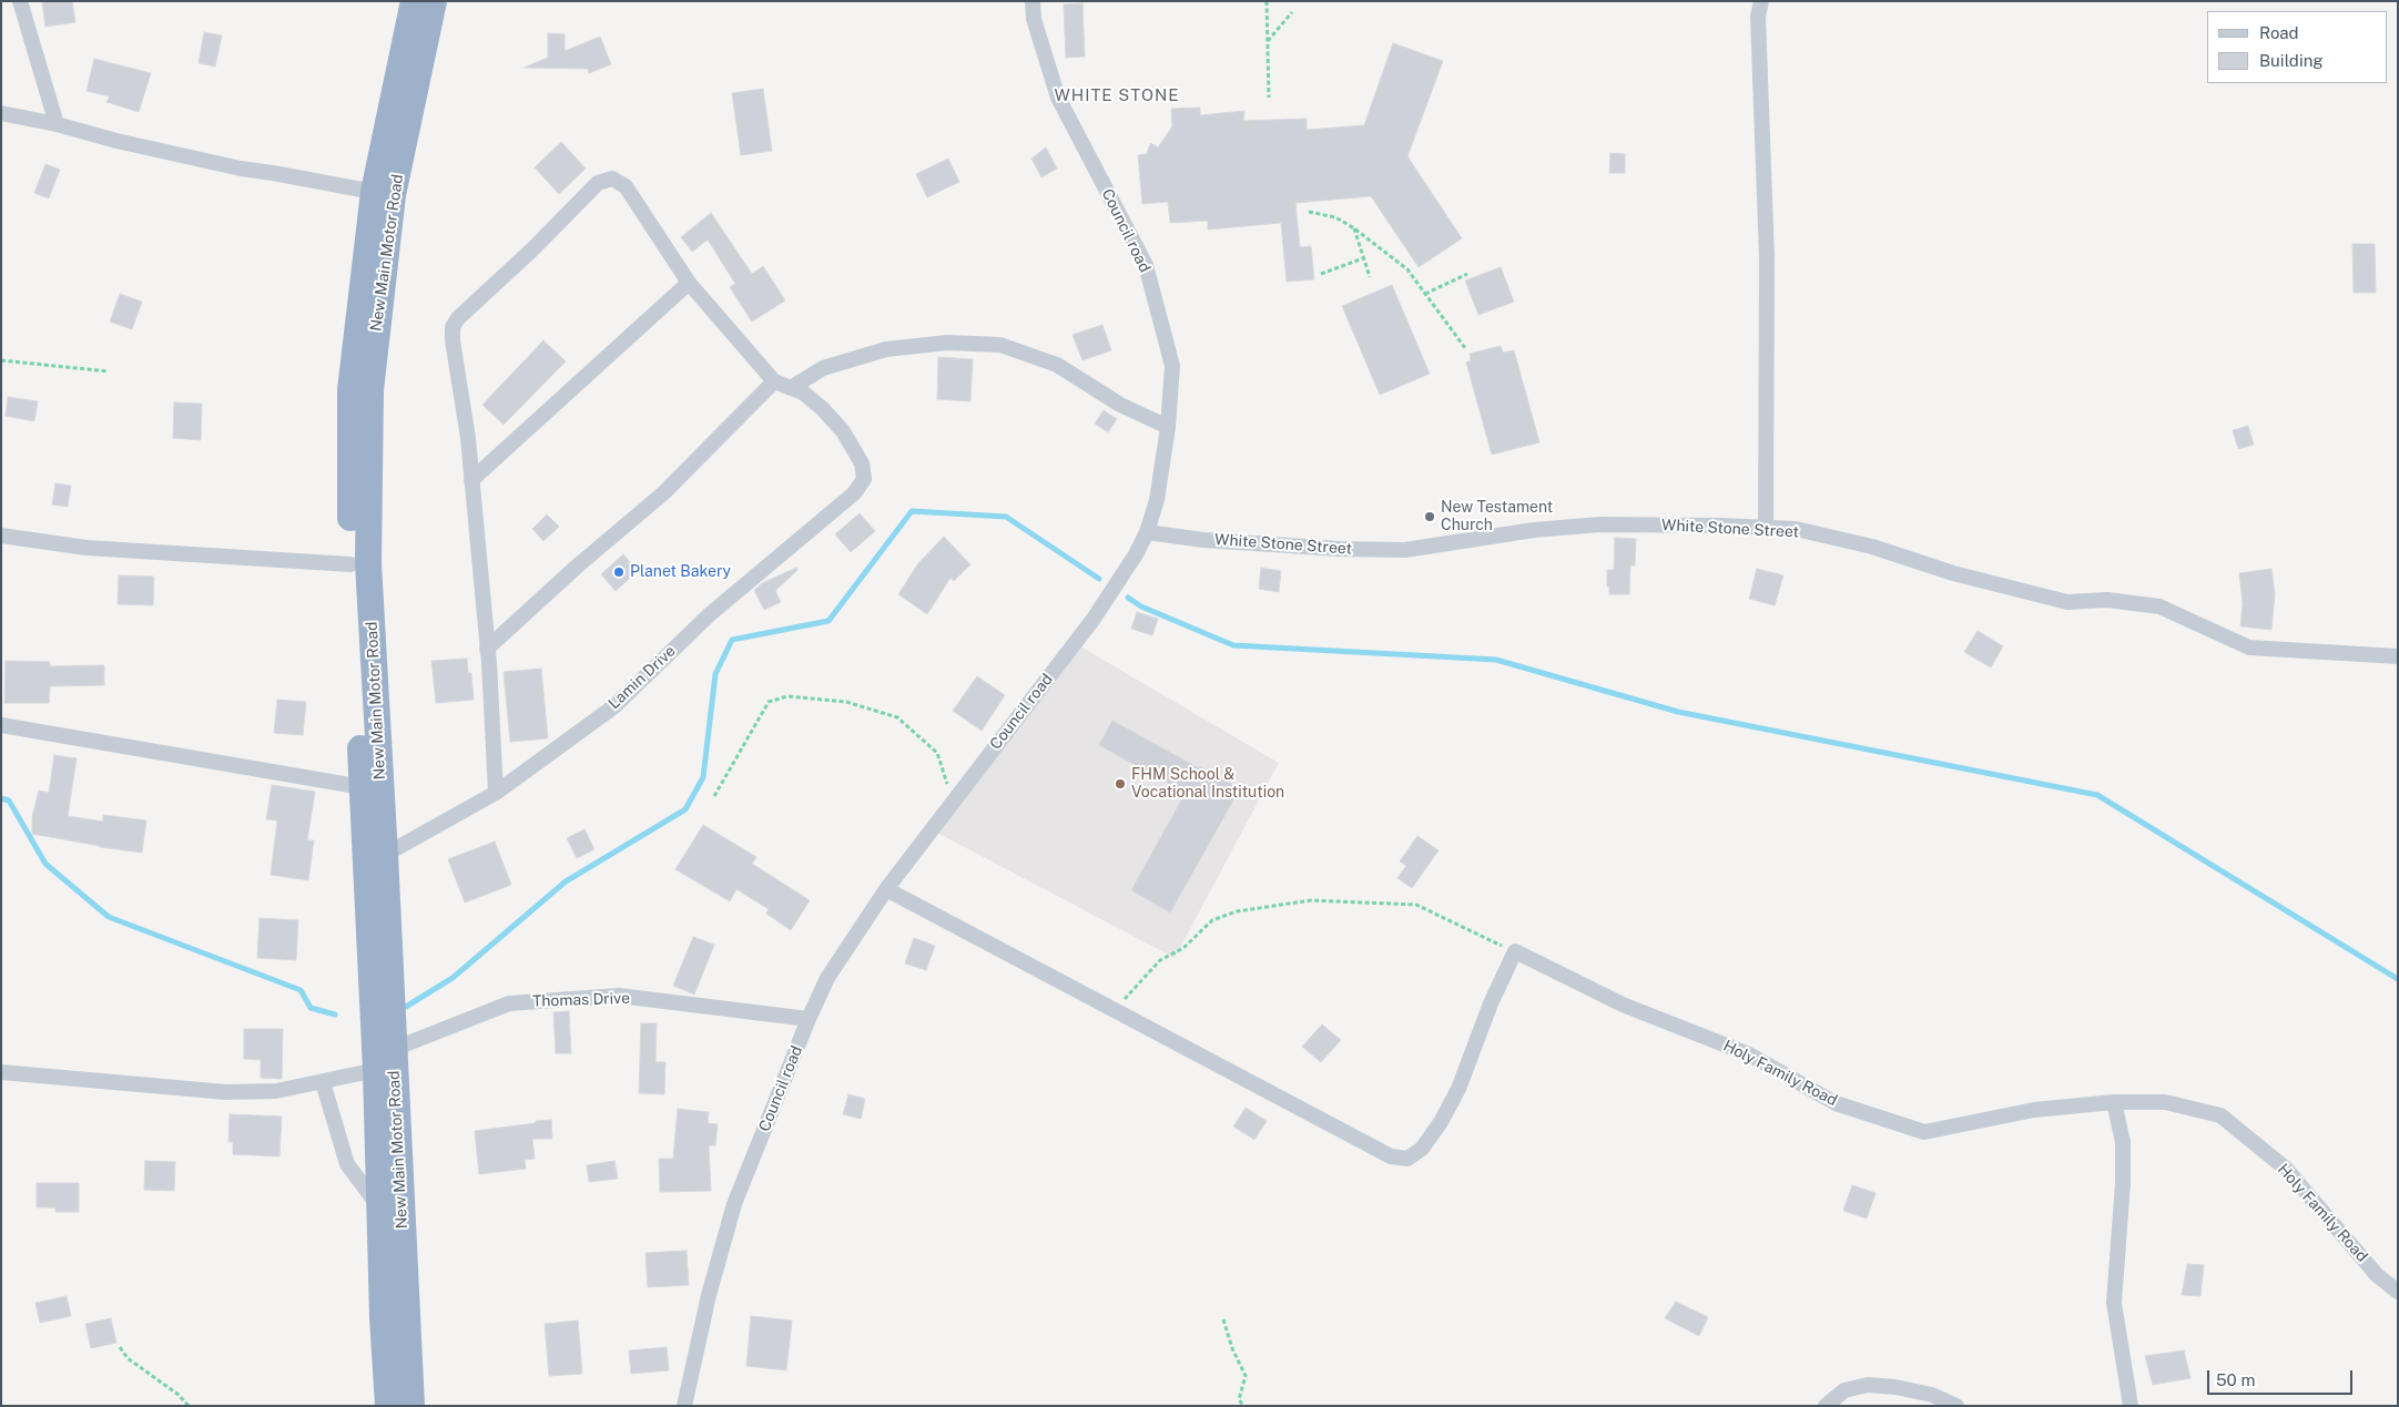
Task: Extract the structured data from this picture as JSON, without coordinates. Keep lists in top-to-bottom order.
{
  "streets": {
    "highway": ["New Main Motor Road"],
    "street": [
      "Council road",
      "White Stone Street",
      "Lamin Drive",
      "Thomas Drive",
      "Holy Family Road"
    ]
  },
  "crossings": [
    ["Council road", "White Stone Street"],
    ["Council road", "Thomas Drive"],
    ["New Main Motor Road", "Lamin Drive"],
    ["New Main Motor Road", "Thomas Drive"]
  ],
  "districts": ["WHITE STONE"],
  "places": ["New Testament Church", "Planet Bakery", "FHM School & Vocational Institution"],
  "legend": ["Road", "Building"],
  "scale_bar": "50 m"
}
